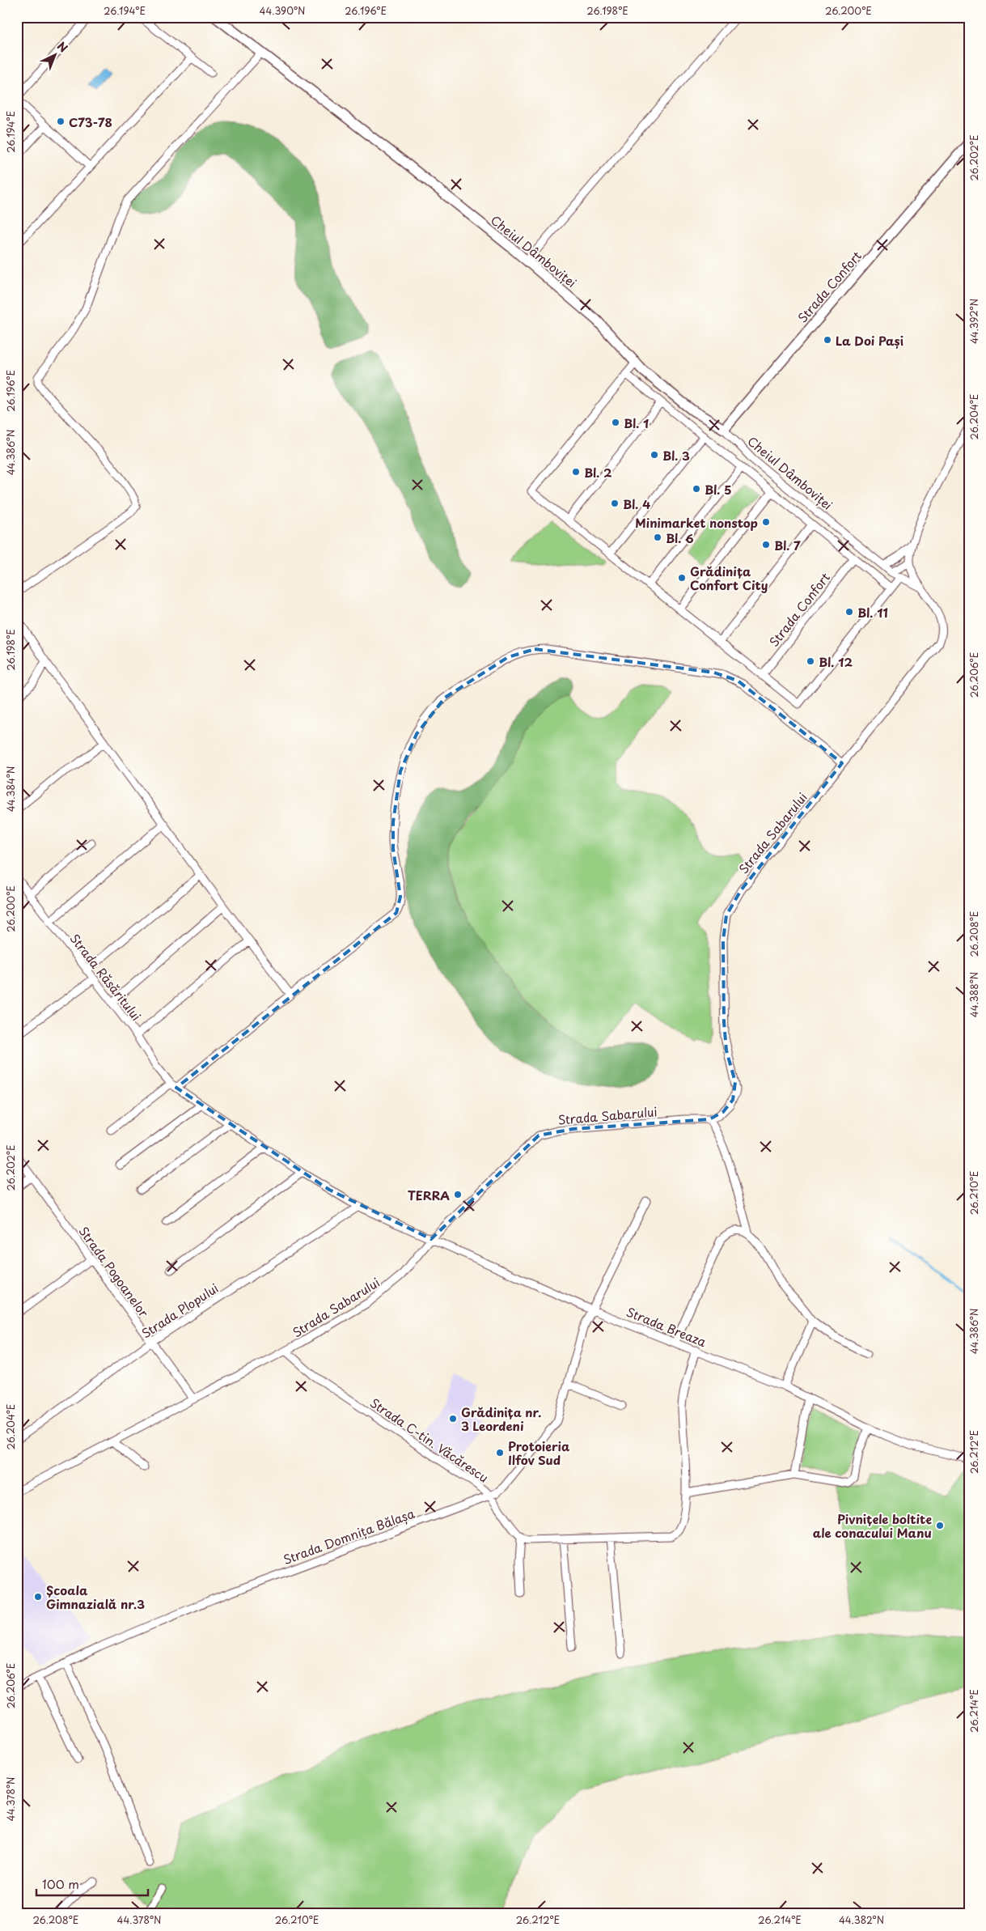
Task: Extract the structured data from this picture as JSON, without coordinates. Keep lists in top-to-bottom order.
{
  "streets": {
    "street": [
      "Cheiul Dâmboviței",
      "Strada Confort",
      "Strada Sabarului",
      "Strada Răsăritului",
      "Strada Pogoanelor",
      "Strada Plopului",
      "Strada Breaza",
      "Strada C-tin. Văcărescu",
      "Strada Domnița Bălașa"
    ]
  },
  "crossings": [
    ["Cheiul Dâmboviței", "Strada Confort"],
    ["Cheiul Dâmboviței", "Strada Sabarului"],
    ["Strada Sabarului", "Strada Pogoanelor"],
    ["Strada Sabarului", "Strada Breaza"],
    ["Strada Sabarului", "Strada C-tin. Văcărescu"],
    ["Strada Răsăritului", "Strada Plopului"],
    ["Strada Răsăritului", "Strada Breaza"],
    ["Strada Pogoanelor", "Strada Plopului"],
    ["Strada Plopului", "Strada Breaza"],
    ["Strada Breaza", "Strada Domnița Bălașa"],
    ["Strada C-tin. Văcărescu", "Strada Domnița Bălașa"]
  ],
  "places": [
    "C73-78",
    "La Doi Pași",
    "Bl. 1",
    "Bl. 3",
    "Bl. 2",
    "Bl. 5",
    "Bl. 4",
    "Minimarket nonstop",
    "Bl. 6",
    "Bl. 7",
    "Grădinița Confort City",
    "Bl. 11",
    "Bl. 12",
    "TERRA",
    "Grădinița nr. 3 Leordeni",
    "Protoieria Ilfov Sud",
    "Pivnițele boltite ale conacului Manu",
    "Școala Gimnazială nr.3"
  ],
  "scale_bar": "100 m",
  "north": "top right",
  "coordinates": [
    "26.194°E",
    "44.390°N",
    "26.196°E",
    "26.198°E",
    "26.200°E",
    "26.202°E",
    "44.392°N",
    "26.204°E",
    "44.386°N",
    "26.206°E",
    "44.384°N",
    "26.208°E",
    "44.388°N",
    "26.210°E",
    "26.212°E",
    "26.214°E",
    "44.378°N",
    "44.382°N"
  ]
}
